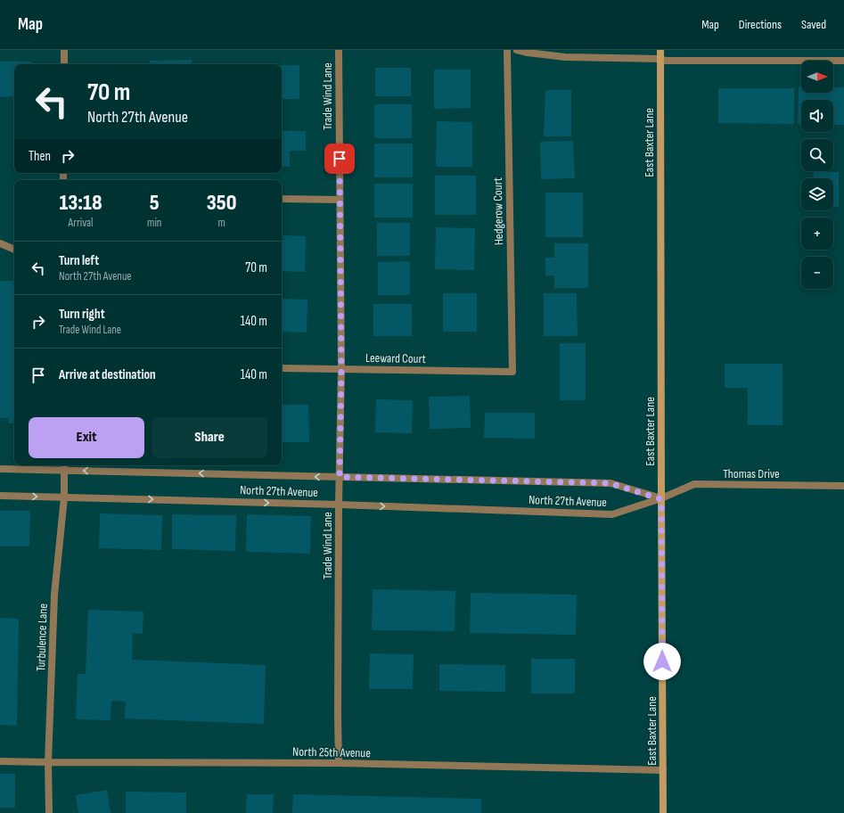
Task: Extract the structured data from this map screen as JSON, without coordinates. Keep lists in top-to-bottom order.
{
  "streets": {
    "main road": ["East Baxter Lane"],
    "street": [
      "Trade Wind Lane",
      "Hedgerow Court",
      "Leeward Court",
      "Thomas Drive",
      "North 27th Avenue",
      "Turbulence Lane",
      "North 25th Avenue"
    ]
  },
  "crossings": [
    ["Trade Wind Lane", "Leeward Court"],
    ["Trade Wind Lane", "North 27th Avenue"],
    ["Trade Wind Lane", "North 25th Avenue"],
    ["East Baxter Lane", "Thomas Drive"],
    ["East Baxter Lane", "North 27th Avenue"],
    ["East Baxter Lane", "North 25th Avenue"],
    ["Hedgerow Court", "Leeward Court"],
    ["Thomas Drive", "North 27th Avenue"],
    ["North 27th Avenue", "Turbulence Lane"],
    ["Turbulence Lane", "North 25th Avenue"]
  ],
  "north": "right",
  "page": {
    "header": "Map",
    "nav": ["Map", "Directions", "Saved"],
    "map_buttons": ["+", "−"],
    "turn": ["70 m", "North 27th Avenue"],
    "then": "Then",
    "eta": [
      "13:18",
      "Arrival",
      "5",
      "min",
      "350",
      "m"
    ],
    "list": [
      {
        "name": "Turn left",
        "note": "North 27th Avenue",
        "value": "70 m"
      },
      {
        "name": "Turn right",
        "note": "Trade Wind Lane",
        "value": "140 m"
      },
      {
        "name": "Arrive at destination",
        "value": "140 m"
      }
    ],
    "buttons": ["Exit", "Share"]
  }
}
